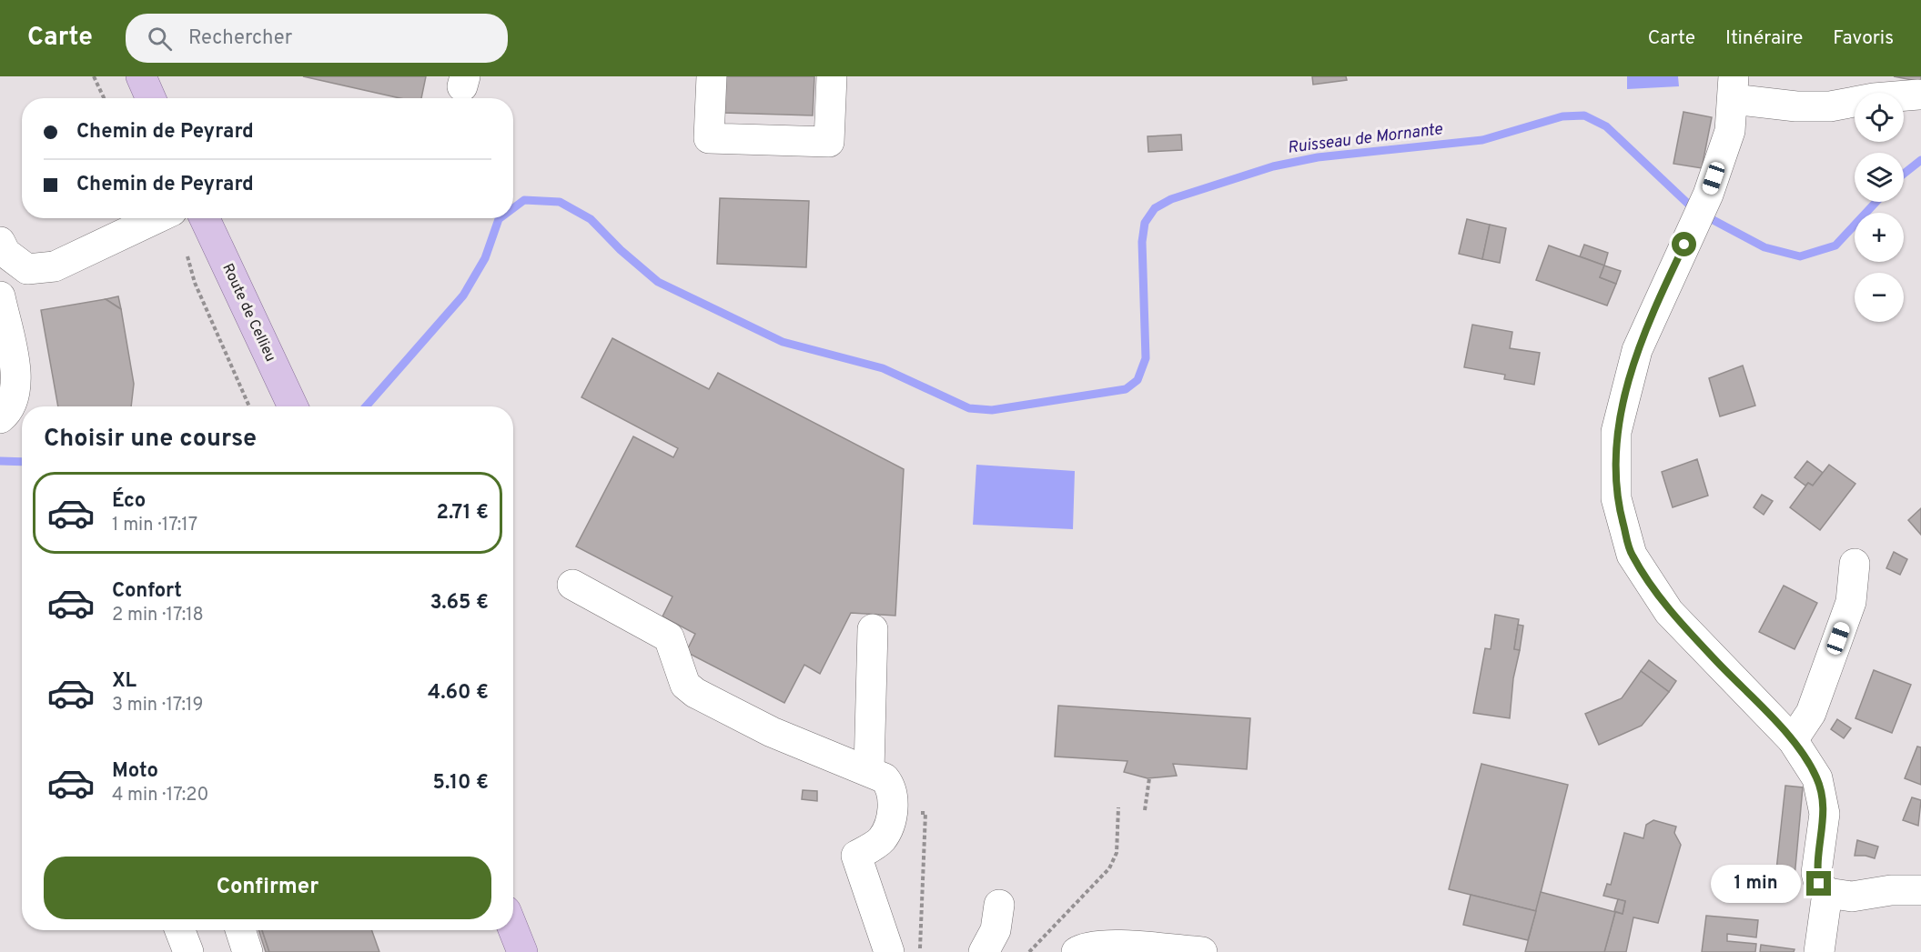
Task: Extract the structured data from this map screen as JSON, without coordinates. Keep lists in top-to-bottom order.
{
  "streets": {
    "main road": ["Route de Cellieu"]
  },
  "water": ["Ruisseau de Mornante"],
  "page": {
    "header": "Carte",
    "search": "Rechercher",
    "nav": ["Carte", "Itinéraire", "Favoris"],
    "map_buttons": ["+", "−"],
    "banner": ["Chemin de Peyrard", "Chemin de Peyrard"],
    "heading": "Choisir une course",
    "list": [
      {
        "name": "Éco",
        "note": "1 min · 17:17",
        "value": "2.71 €"
      },
      {
        "name": "Confort",
        "note": "2 min · 17:18",
        "value": "3.65 €"
      },
      {
        "name": "XL",
        "note": "3 min · 17:19",
        "value": "4.60 €"
      },
      {
        "name": "Moto",
        "note": "4 min · 17:20",
        "value": "5.10 €"
      }
    ],
    "buttons": "Confirmer",
    "bubble": "1 min"
  }
}
